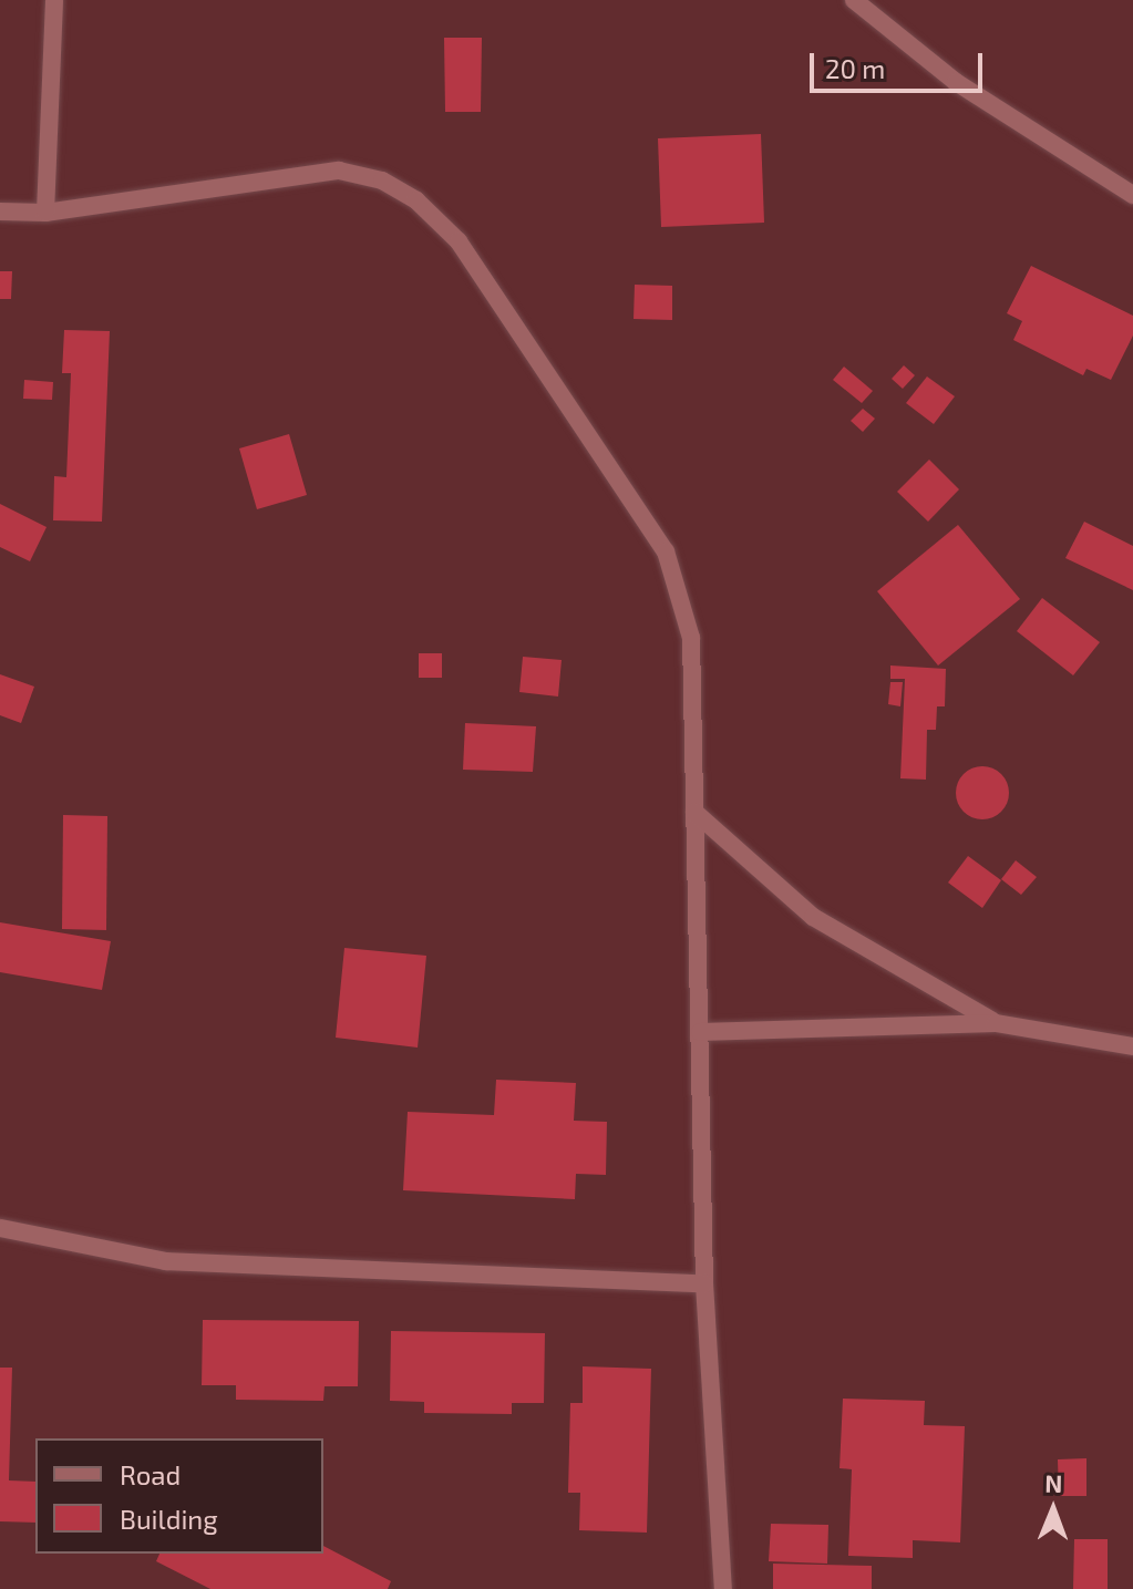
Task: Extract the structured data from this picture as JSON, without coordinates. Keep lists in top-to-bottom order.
{
  "legend": ["Road", "Building"],
  "scale_bar": "20 m",
  "north": "top"
}
